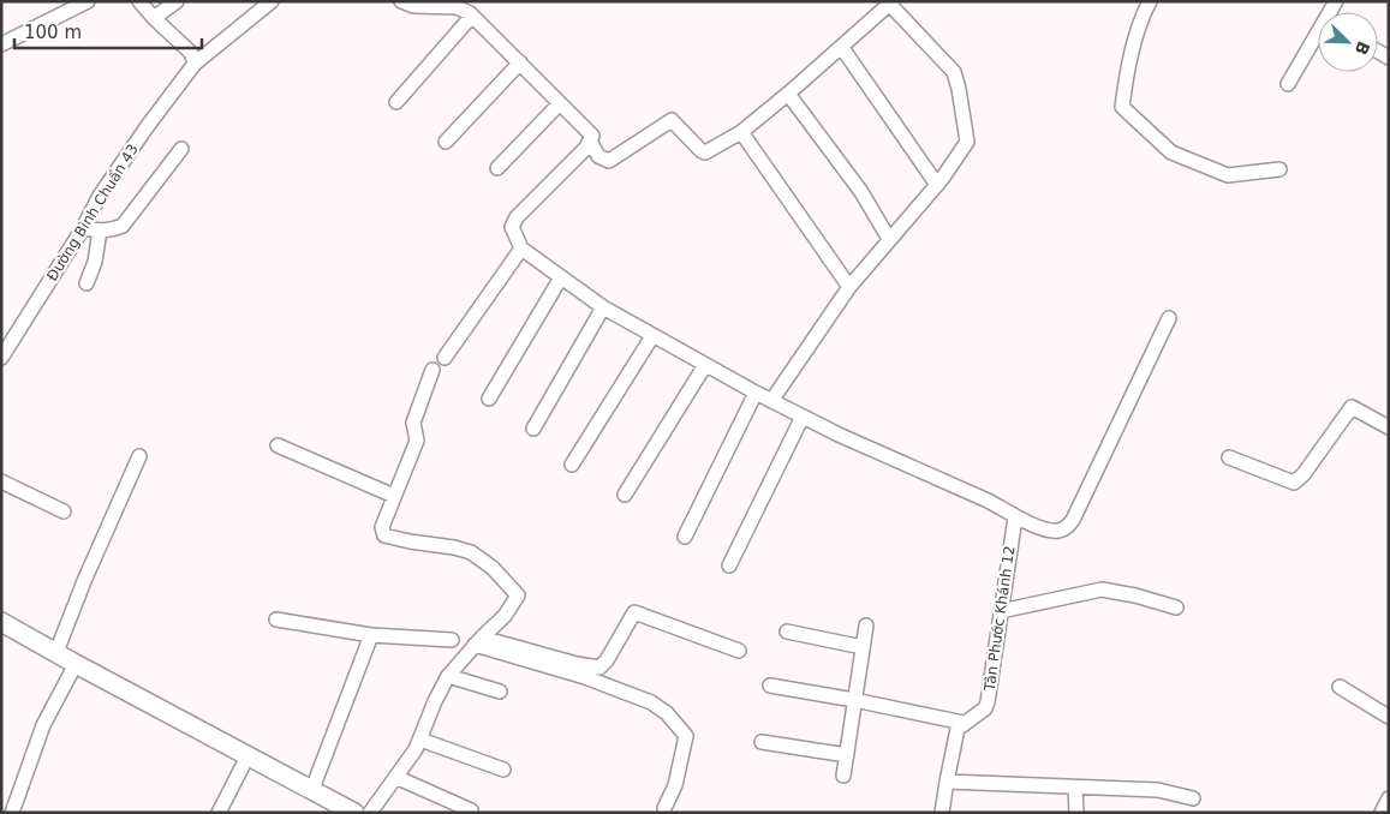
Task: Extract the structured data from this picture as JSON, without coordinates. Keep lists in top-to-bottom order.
{
  "streets": {
    "street": ["Đường Bình Chuẩn 43", "Tân Phước Khánh 12"]
  },
  "scale_bar": "100 m",
  "north": "bottom right"
}
